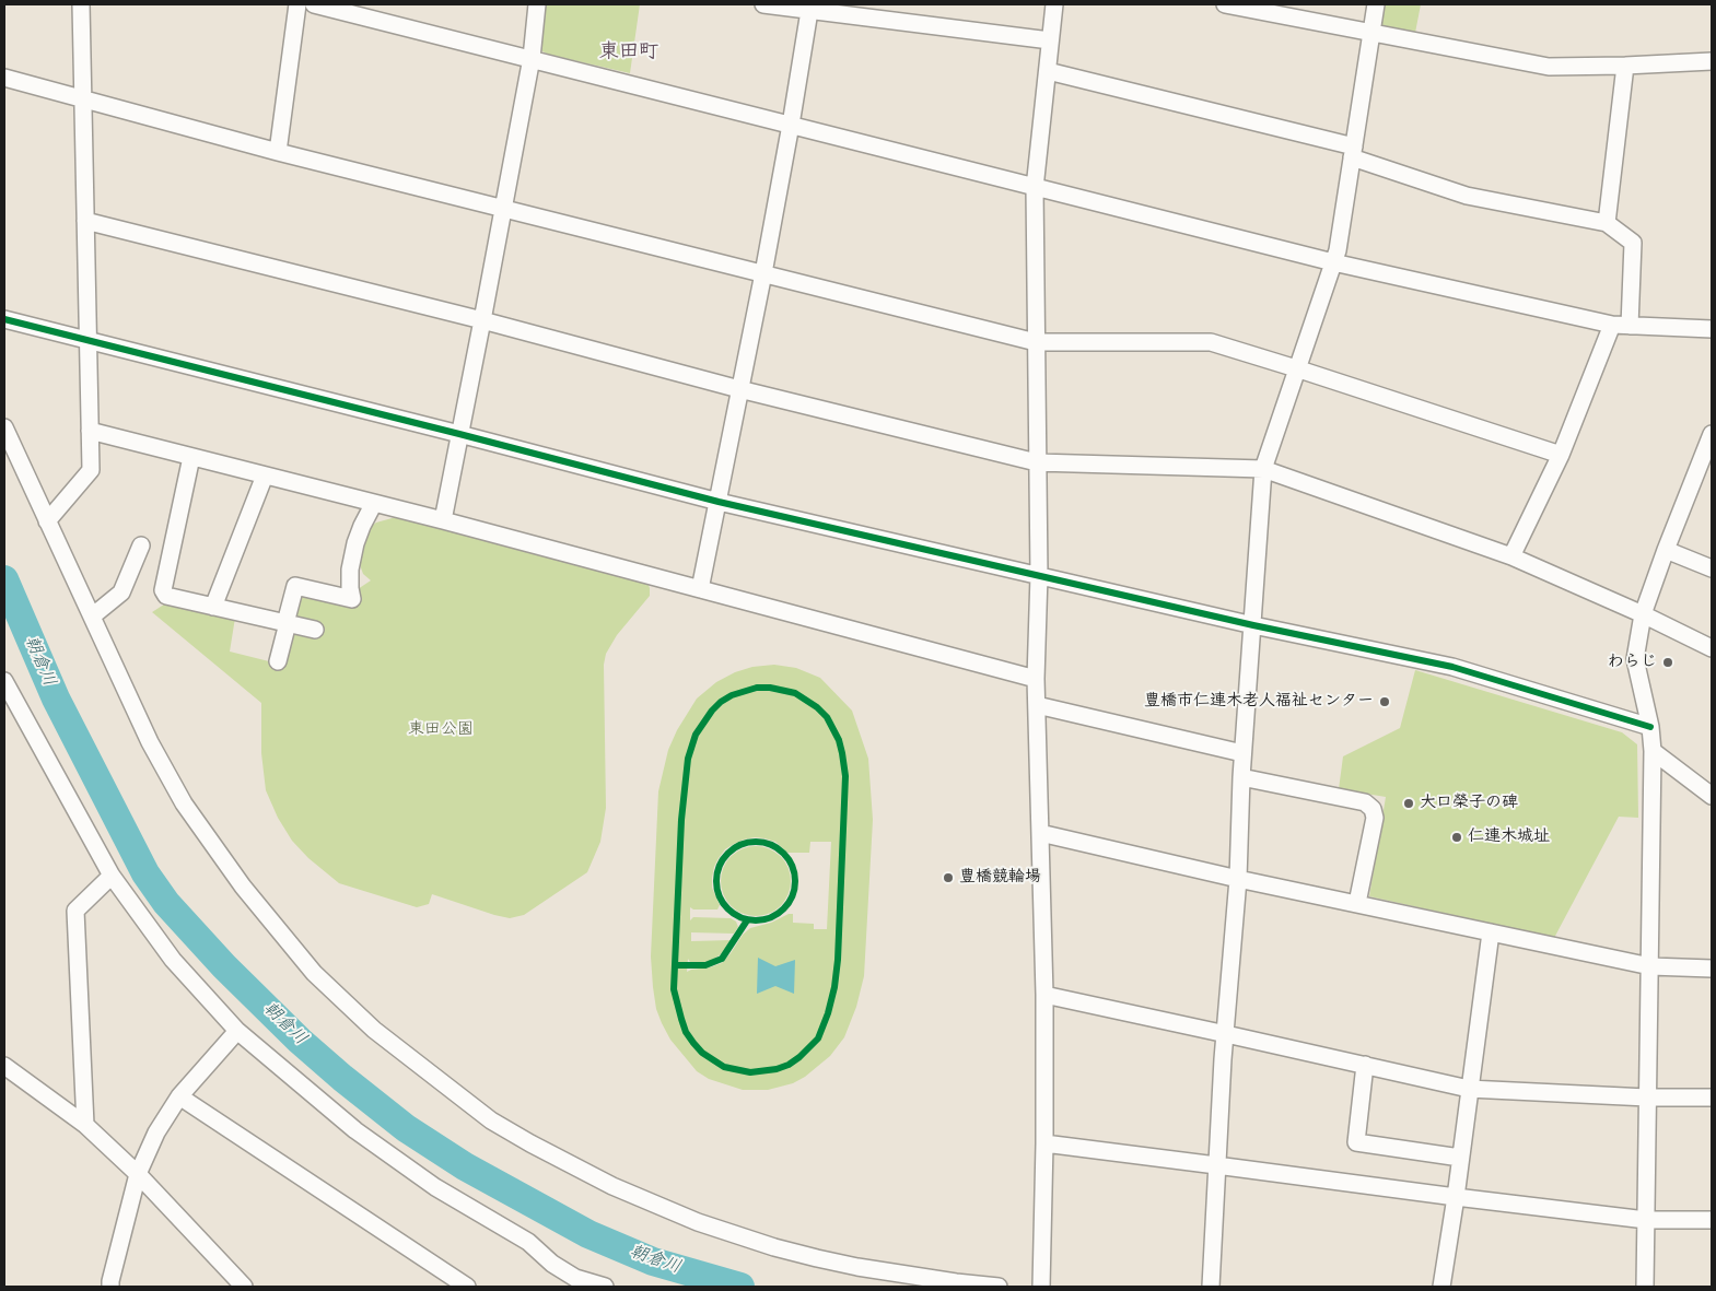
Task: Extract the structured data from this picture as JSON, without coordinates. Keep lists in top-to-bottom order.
{
  "districts": ["東田町"],
  "water": ["朝倉川"],
  "parks": ["東田公園"],
  "places": [
    "わらじ",
    "豊橋市仁連木老人福祉センター",
    "大口榮子の碑",
    "仁連木城址",
    "豊橋競輪場"
  ]
}
